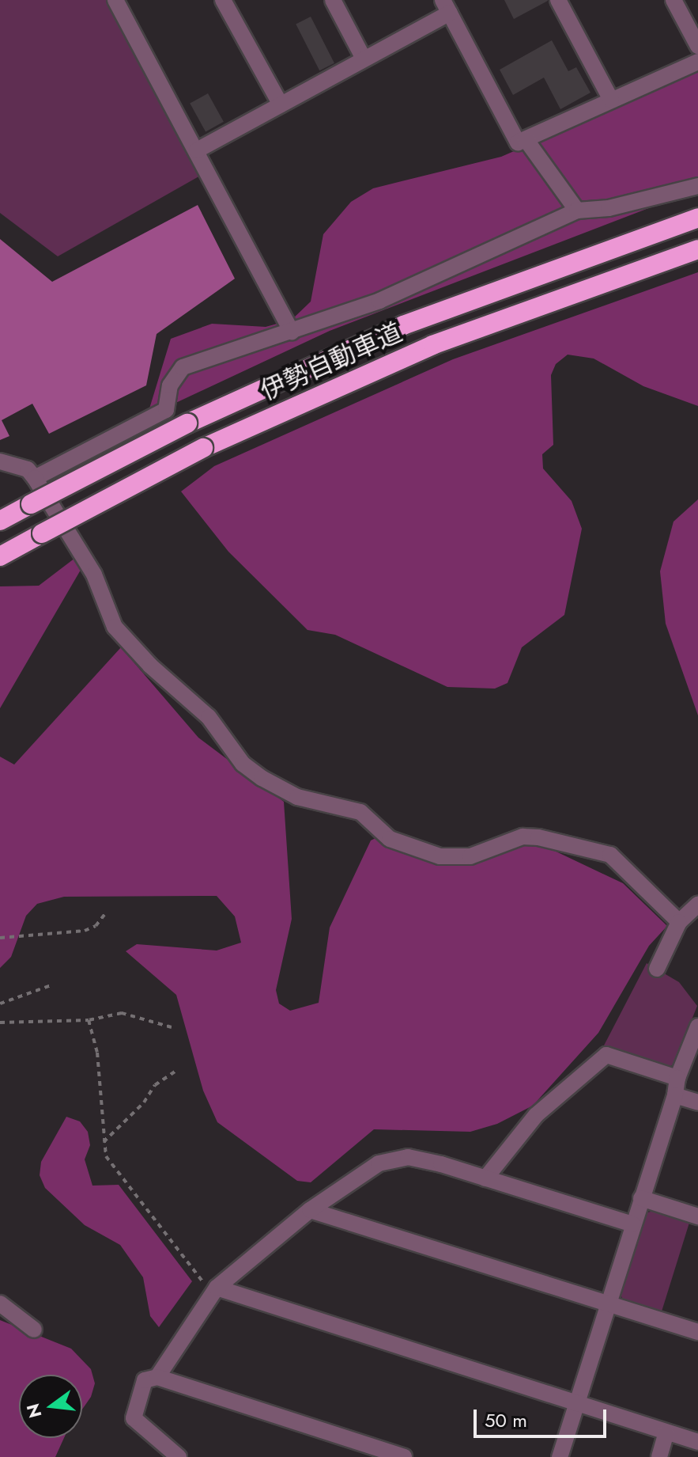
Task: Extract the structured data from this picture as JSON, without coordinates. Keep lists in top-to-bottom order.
{
  "streets": {
    "highway": ["伊勢自動車道"]
  },
  "scale_bar": "50 m",
  "north": "left"
}
